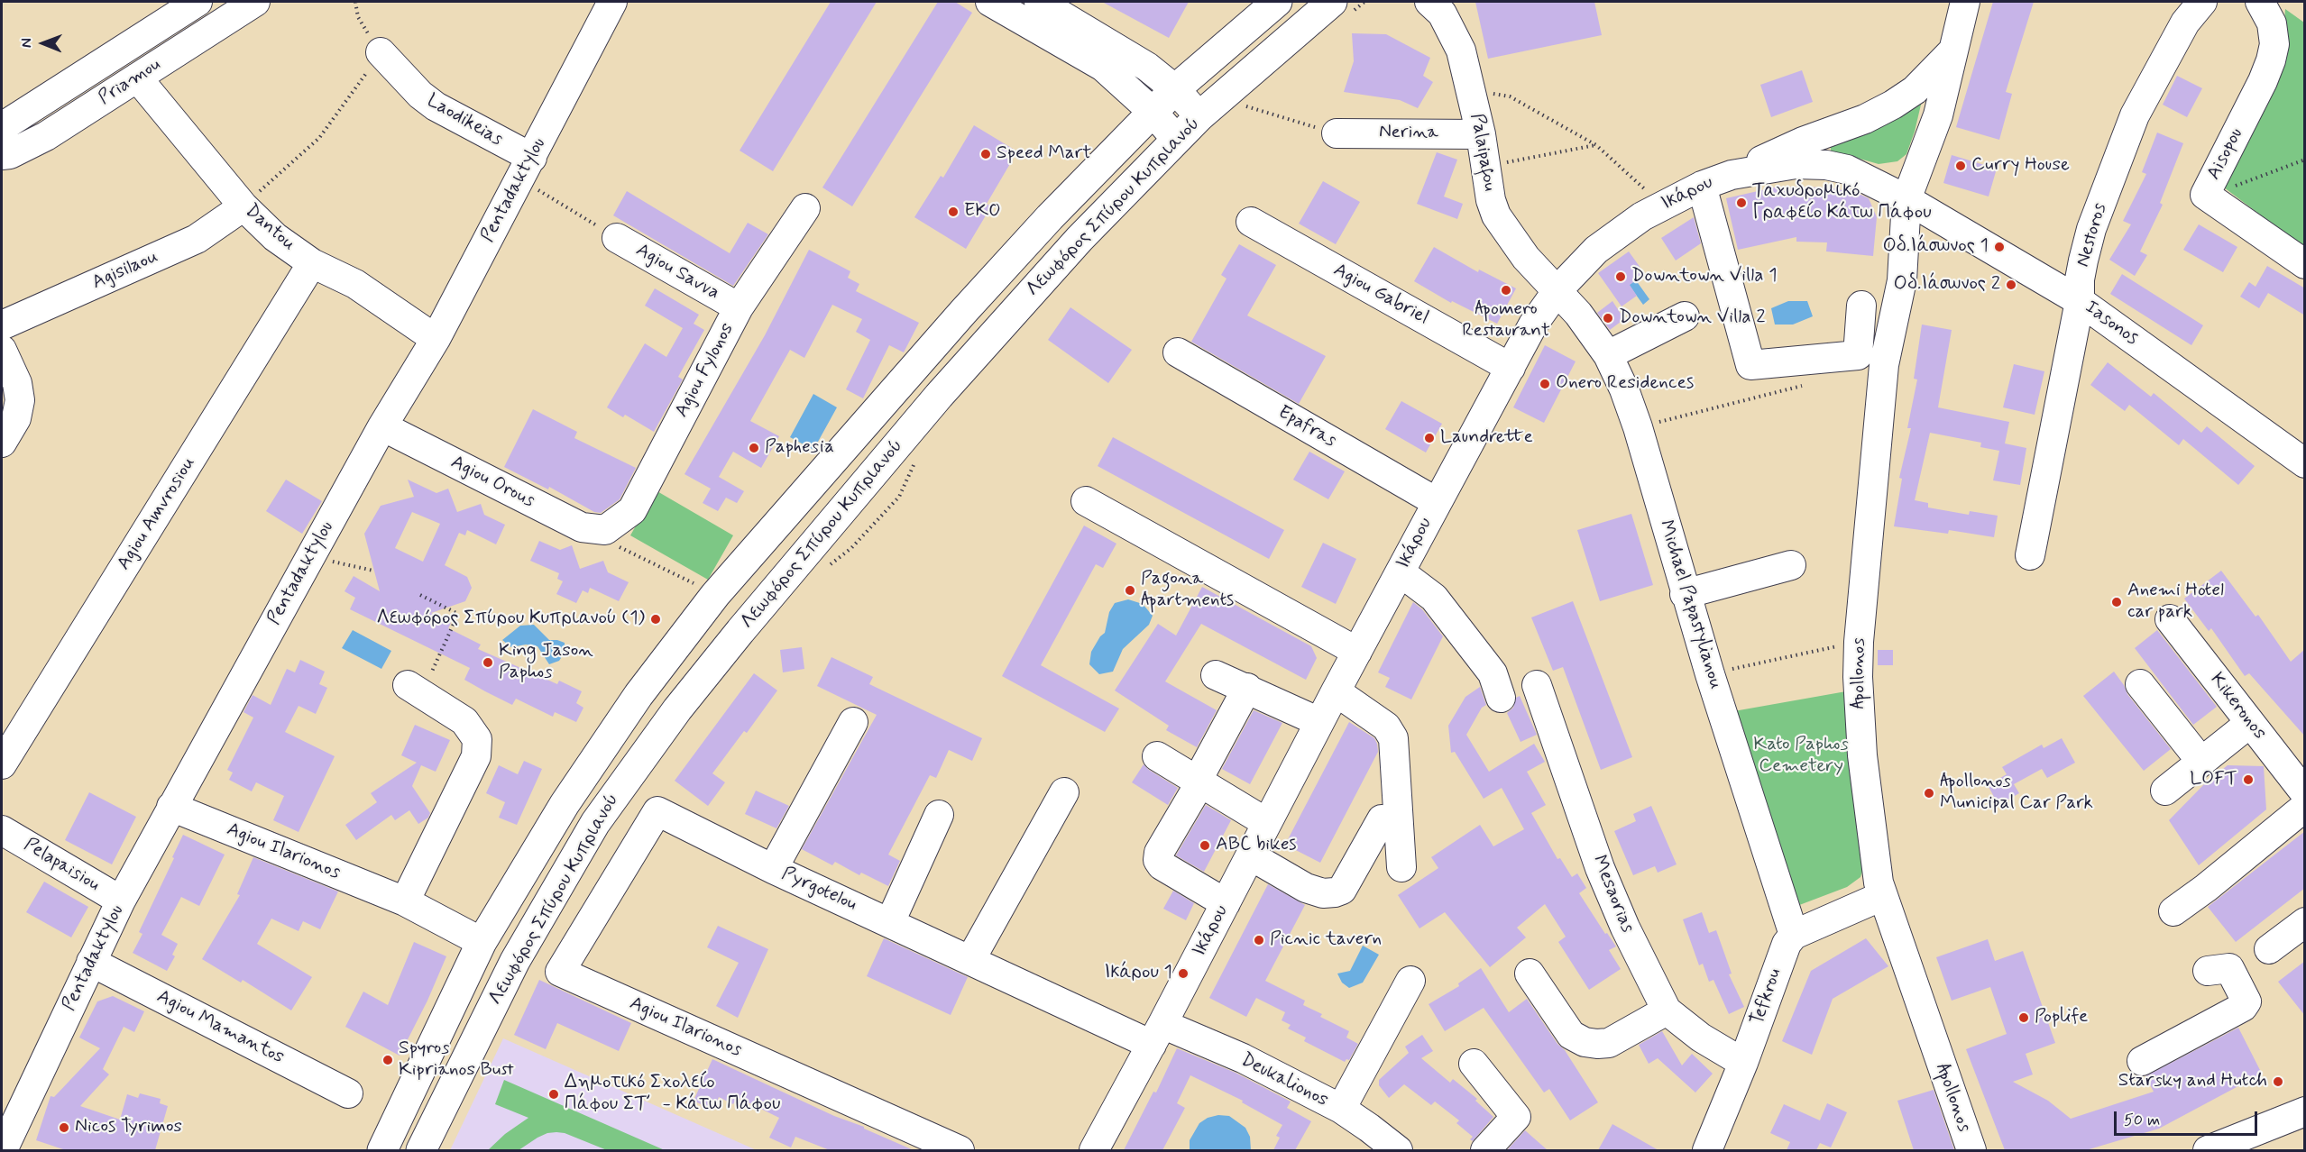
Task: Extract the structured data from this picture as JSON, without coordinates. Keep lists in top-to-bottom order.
{
  "streets": {
    "main road": ["Λεωφόρος Σπύρου Κυπριανού"],
    "street": [
      "Priamou",
      "Laodikeias",
      "Nerina",
      "Palaipafou",
      "Aisopou",
      "Pentadaktylou",
      "Ικάρου",
      "Dantou",
      "Nestoros",
      "Agisilaou",
      "Agiou Savva",
      "Agiou Gabriel",
      "Iasonos",
      "Agiou Fylonos",
      "Epafras",
      "Agiou Orous",
      "Agiou Amvrosiou",
      "Michael Papastylianou",
      "Apollonos",
      "Kikeronos",
      "Agiou Ilarionos",
      "Pelapaisiou",
      "Pyrgotelou",
      "Mesaorias",
      "Tefkrou",
      "Agiou Mamantos",
      "Deukalionos"
    ]
  },
  "crossings": [
    ["Priamou", "Dantou"],
    ["Laodikeias", "Pentadaktylou"],
    ["Nerina", "Palaipafou"],
    ["Palaipafou", "Ικάρου"],
    ["Palaipafou", "Michael Papastylianou"],
    ["Pentadaktylou", "Dantou"],
    ["Pentadaktylou", "Agiou Orous"],
    ["Pentadaktylou", "Agiou Ilarionos"],
    ["Pentadaktylou", "Pelapaisiou"],
    ["Pentadaktylou", "Agiou Mamantos"],
    ["Ικάρου", "Agiou Gabriel"],
    ["Ικάρου", "Iasonos"],
    ["Ικάρου", "Epafras"],
    ["Ικάρου", "Michael Papastylianou"],
    ["Ικάρου", "Apollonos"],
    ["Ικάρου", "Pyrgotelou"],
    ["Ικάρου", "Deukalionos"],
    ["Λεωφόρος Σπύρου Κυπριανού", "Agiou Ilarionos"],
    ["Dantou", "Agisilaou"],
    ["Dantou", "Agiou Amvrosiou"],
    ["Nestoros", "Iasonos"],
    ["Agiou Savva", "Agiou Fylonos"],
    ["Iasonos", "Apollonos"],
    ["Agiou Fylonos", "Agiou Orous"],
    ["Michael Papastylianou", "Tefkrou"],
    ["Agiou Ilarionos", "Pyrgotelou"],
    ["Pyrgotelou", "Deukalionos"],
    ["Mesaorias", "Tefkrou"]
  ],
  "parks": ["Kato Paphos Cemetery"],
  "places": [
    "Speed Mart",
    "Curry House",
    "Ταχυδρομικό Γραφείο Κάτω Πάφου",
    "EKO",
    "Οδ.Ιάσωνος 1",
    "Downtown Villa 1",
    "Οδ.Ιάσωνος 2",
    "Apomero Restaurant",
    "Downtown Villa 2",
    "Onero Residences",
    "Laundrette",
    "Paphesia",
    "Pagona Apartments",
    "Anemi Hotel car park",
    "Λεωφόρος Σπύρου Κυπριανού (1)",
    "King Jason Paphos",
    "LOFT",
    "Apollonos Municipal Car Park",
    "ABC bikes",
    "Picnic tavern",
    "Ικάρου 1",
    "Poplife",
    "Spyros Kiprianos Bust",
    "Starsky and Hutch",
    "Δημοτικό Σχολείο Πάφου ΣΤ΄ - Κάτω Πάφου",
    "Nicos Tyrimos"
  ],
  "scale_bar": "50 m",
  "north": "left"
}
